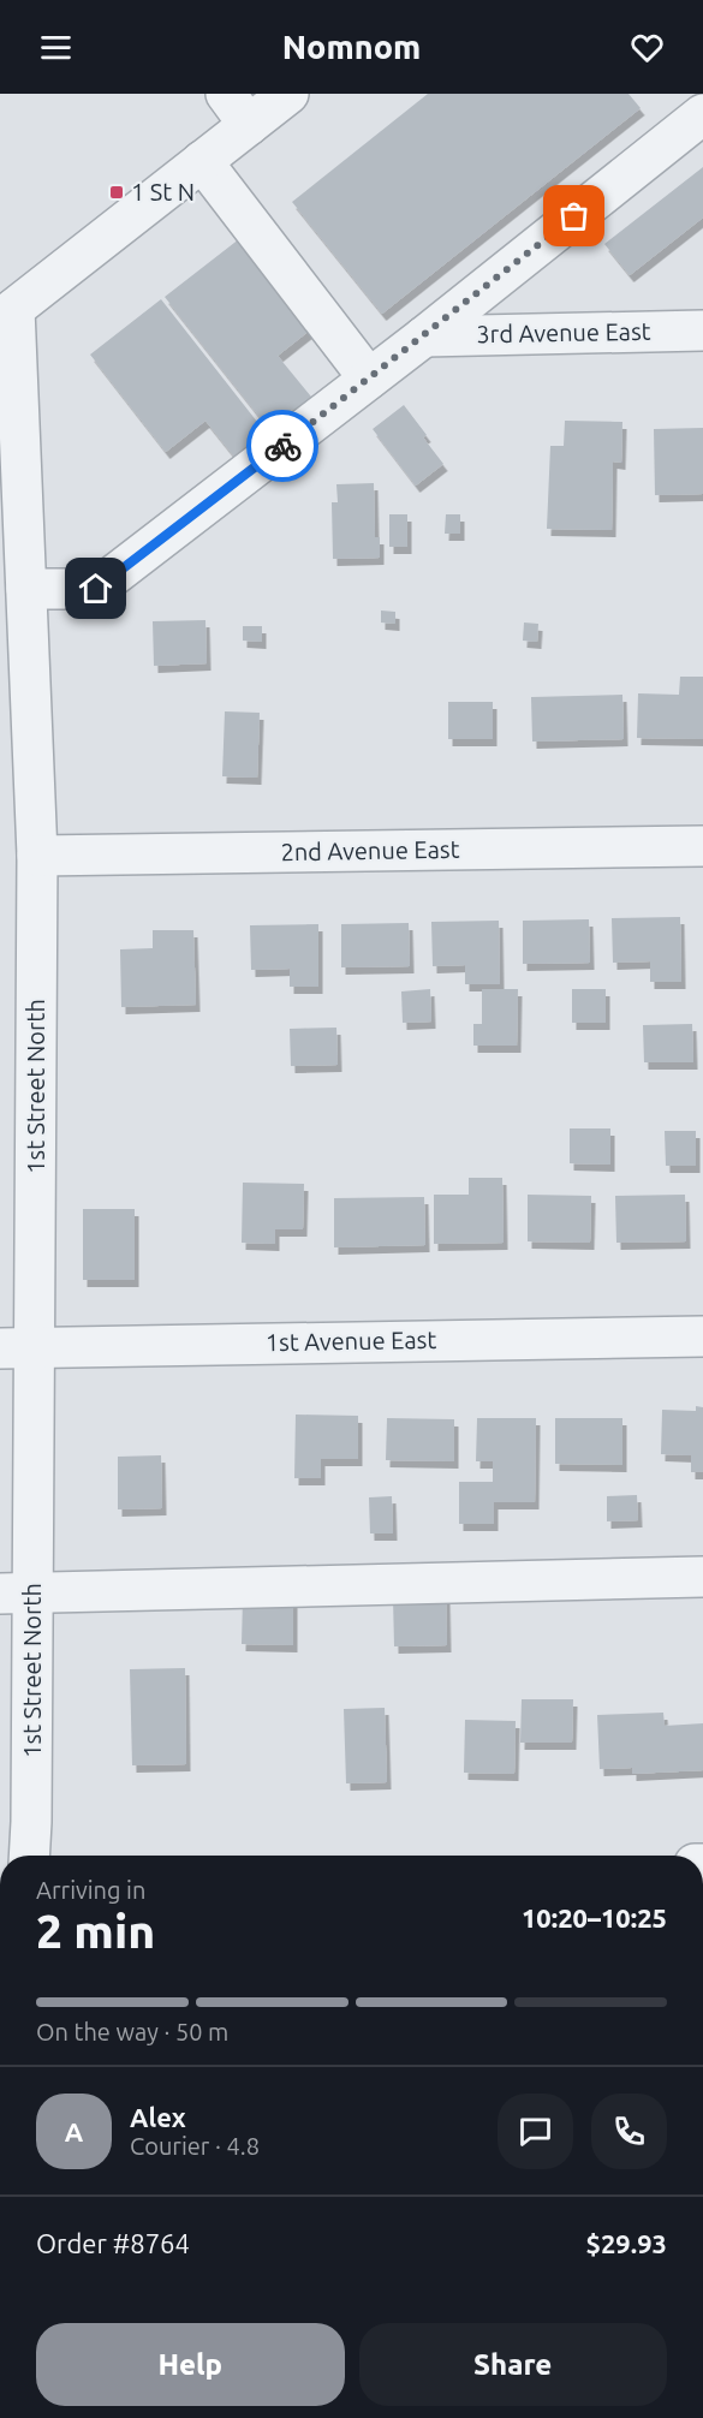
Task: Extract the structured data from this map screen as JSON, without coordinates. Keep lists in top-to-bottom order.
{
  "streets": {
    "street": [
      "3rd Avenue East",
      "2nd Avenue East",
      "1st Street North",
      "1st Avenue East"
    ]
  },
  "crossings": [
    ["2nd Avenue East", "1st Street North"],
    ["1st Street North", "1st Avenue East"]
  ],
  "places": {
    "transit": ["1 St N"]
  },
  "page": {
    "header": "Nomnom",
    "heading": ["2 min", "Arriving in", "10:20–10:25"],
    "panel": [
      "Alex",
      "Courier · 4.8",
      "Order #8764",
      "$29.93"
    ],
    "bar": "On the way · 50 m",
    "round": "A",
    "buttons": ["Help", "Share"]
  }
}
